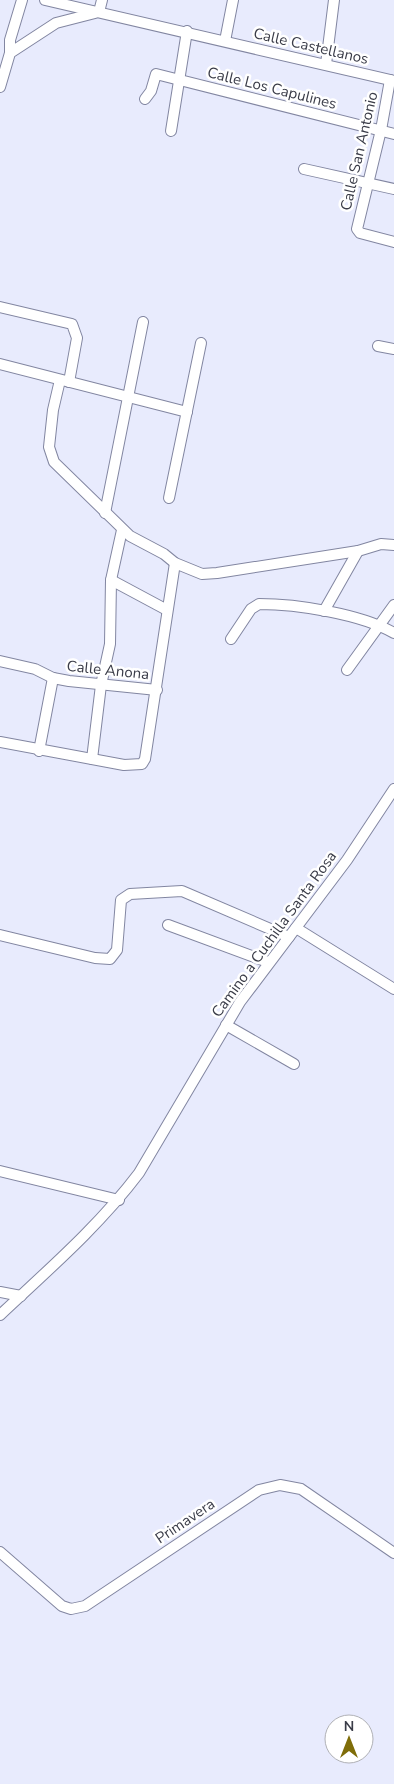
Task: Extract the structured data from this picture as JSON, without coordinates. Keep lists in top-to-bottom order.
{
  "streets": {
    "street": [
      "Calle Castellanos",
      "Calle Los Capulines",
      "Calle San Antonio",
      "Calle Anona",
      "Camino a Cuchilla Santa Rosa",
      "Primavera"
    ]
  },
  "crossings": [
    ["Calle Castellanos", "Calle San Antonio"],
    ["Calle Los Capulines", "Calle San Antonio"]
  ],
  "north": "top"
}
